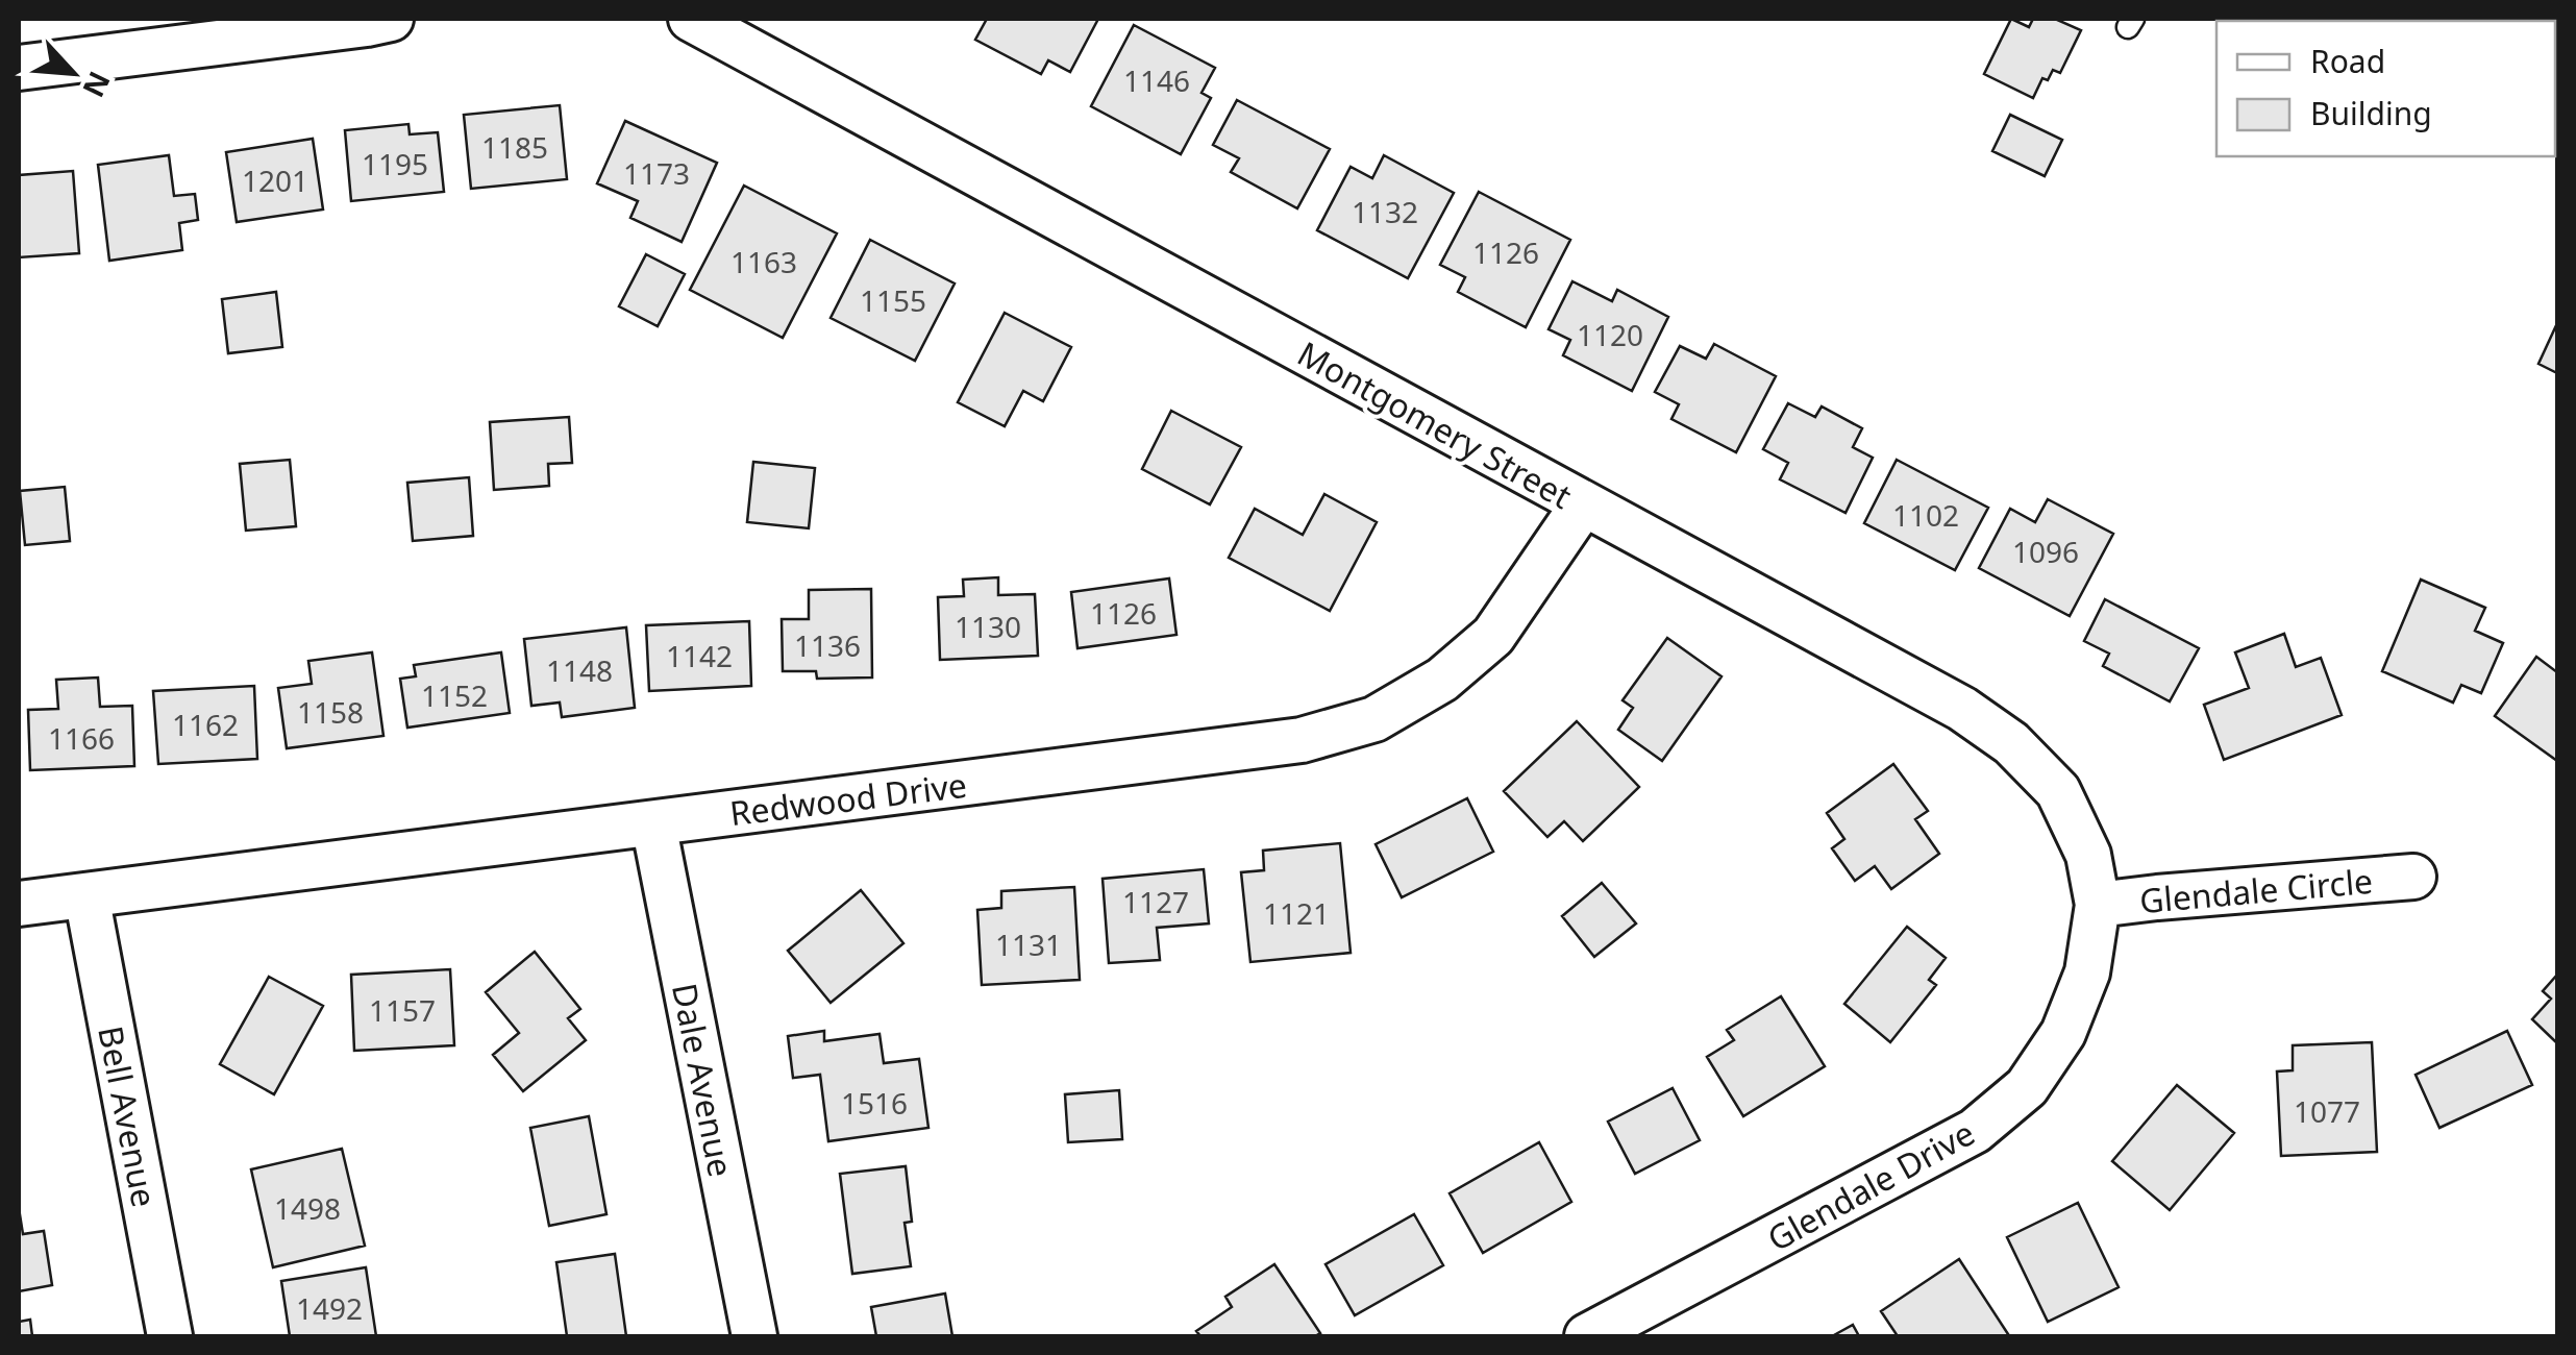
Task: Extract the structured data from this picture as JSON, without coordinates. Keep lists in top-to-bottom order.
{
  "streets": {
    "street": [
      "Montgomery Street",
      "Redwood Drive",
      "Glendale Circle",
      "Dale Avenue",
      "Bell Avenue",
      "Glendale Drive"
    ]
  },
  "crossings": [
    ["Montgomery Street", "Redwood Drive"],
    ["Montgomery Street", "Glendale Circle"],
    ["Montgomery Street", "Glendale Drive"],
    ["Redwood Drive", "Dale Avenue"],
    ["Redwood Drive", "Bell Avenue"],
    ["Glendale Circle", "Glendale Drive"]
  ],
  "house_numbers": [
    "1146",
    "1185",
    "1195",
    "1173",
    "1201",
    "1132",
    "1126",
    "1163",
    "1155",
    "1120",
    "1102",
    "1096",
    "1126",
    "1130",
    "1136",
    "1142",
    "1148",
    "1152",
    "1158",
    "1162",
    "1166",
    "1127",
    "1121",
    "1131",
    "1157",
    "1516",
    "1077",
    "1498",
    "1492"
  ],
  "legend": ["Road", "Building"],
  "north": "bottom right"
}
